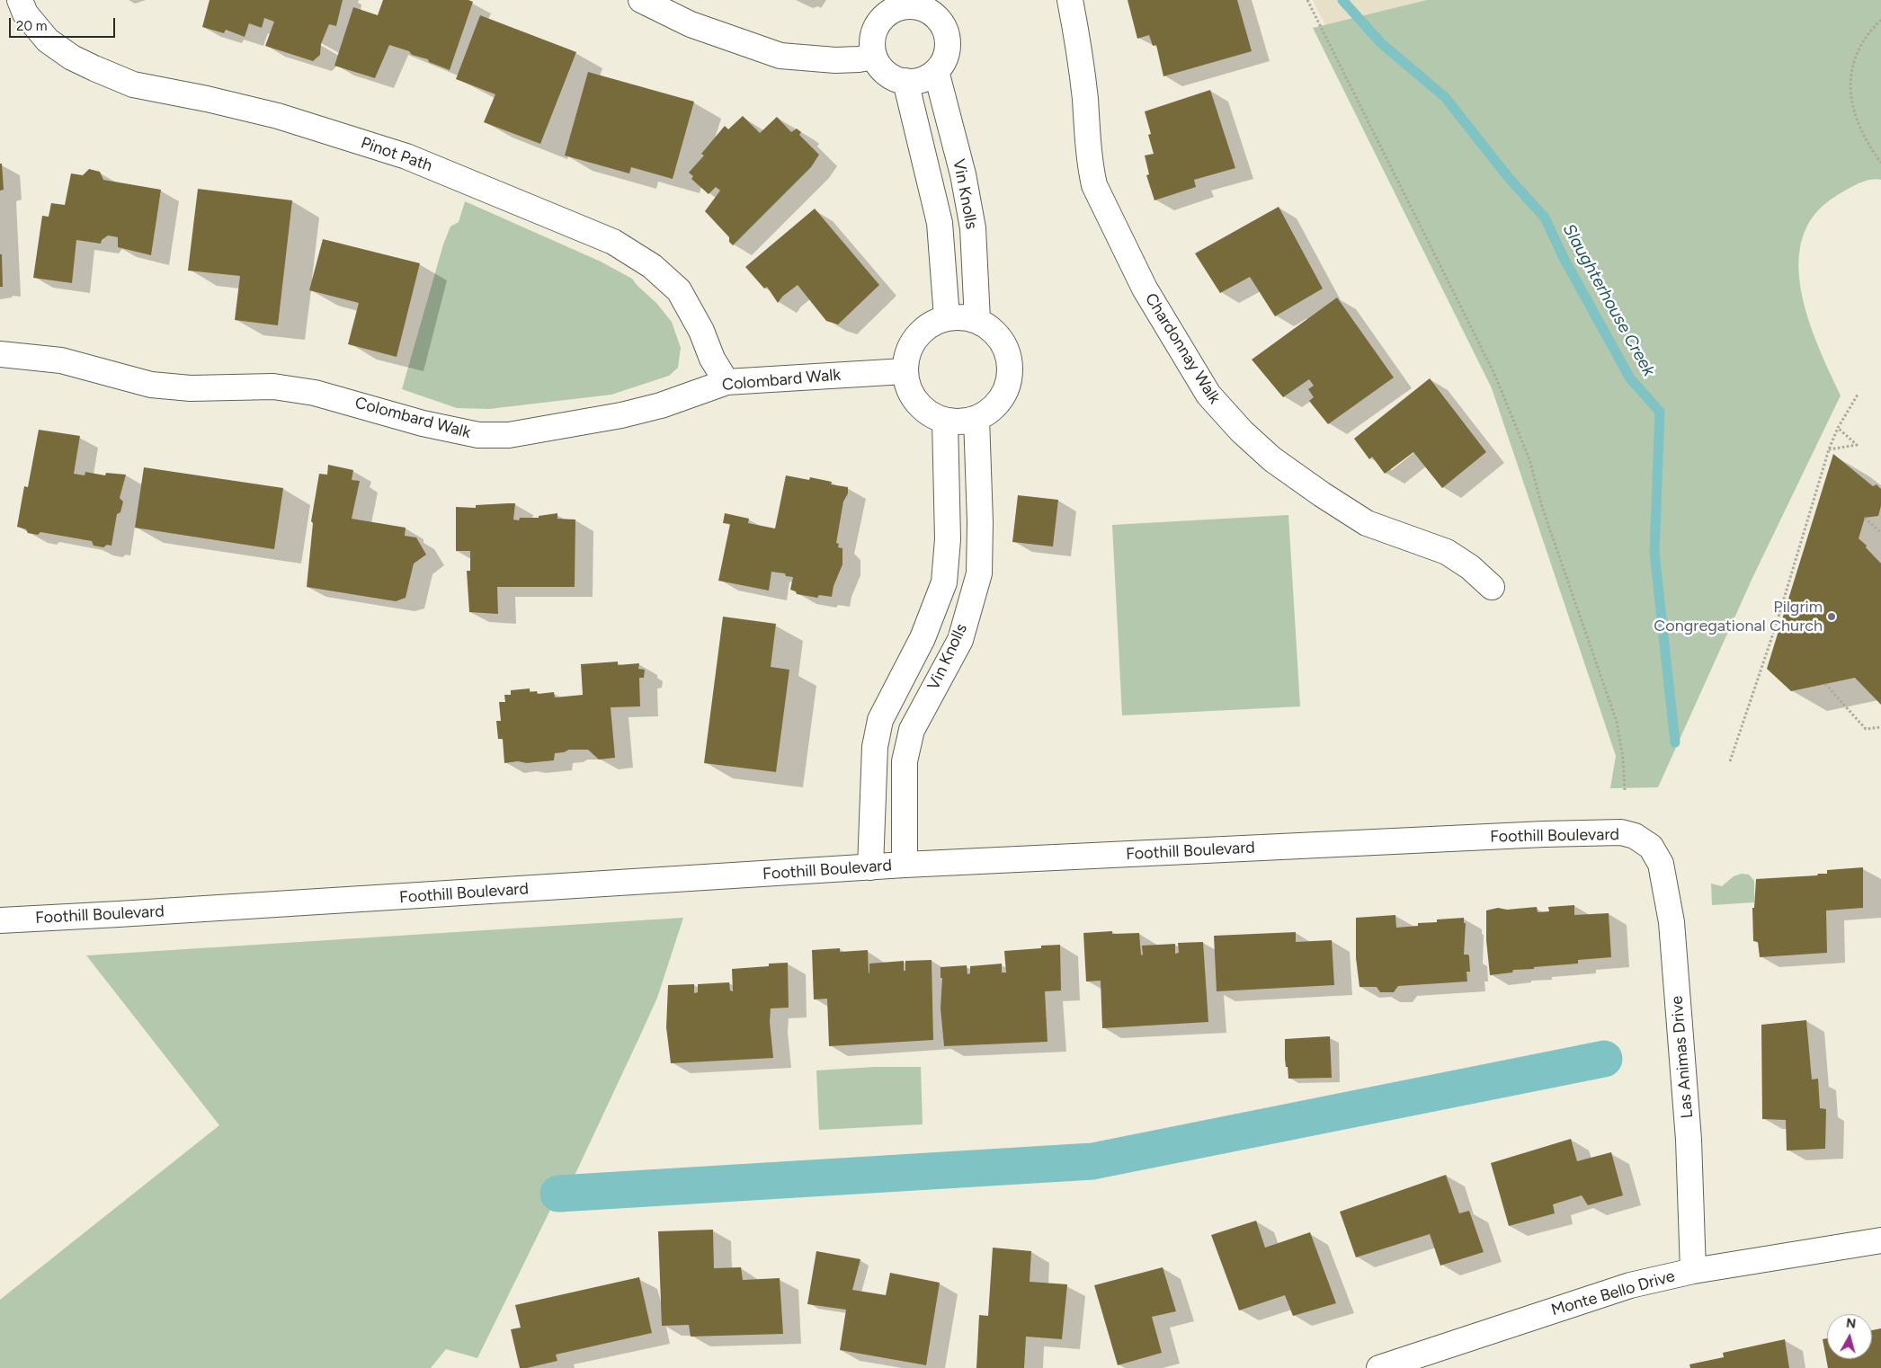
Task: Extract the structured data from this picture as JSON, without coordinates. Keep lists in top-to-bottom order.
{
  "streets": {
    "street": [
      "Pinot Path",
      "Vin Knolls",
      "Chardonnay Walk",
      "Colombard Walk",
      "Foothill Boulevard",
      "Las Animas Drive",
      "Monte Bello Drive"
    ]
  },
  "crossings": [
    ["Pinot Path", "Colombard Walk"],
    ["Vin Knolls", "Colombard Walk"],
    ["Vin Knolls", "Foothill Boulevard"],
    ["Foothill Boulevard", "Las Animas Drive"],
    ["Las Animas Drive", "Monte Bello Drive"]
  ],
  "water": ["Slaughterhouse Creek"],
  "places": ["Pilgrim Congregational Church"],
  "scale_bar": "20 m",
  "north": "top"
}
